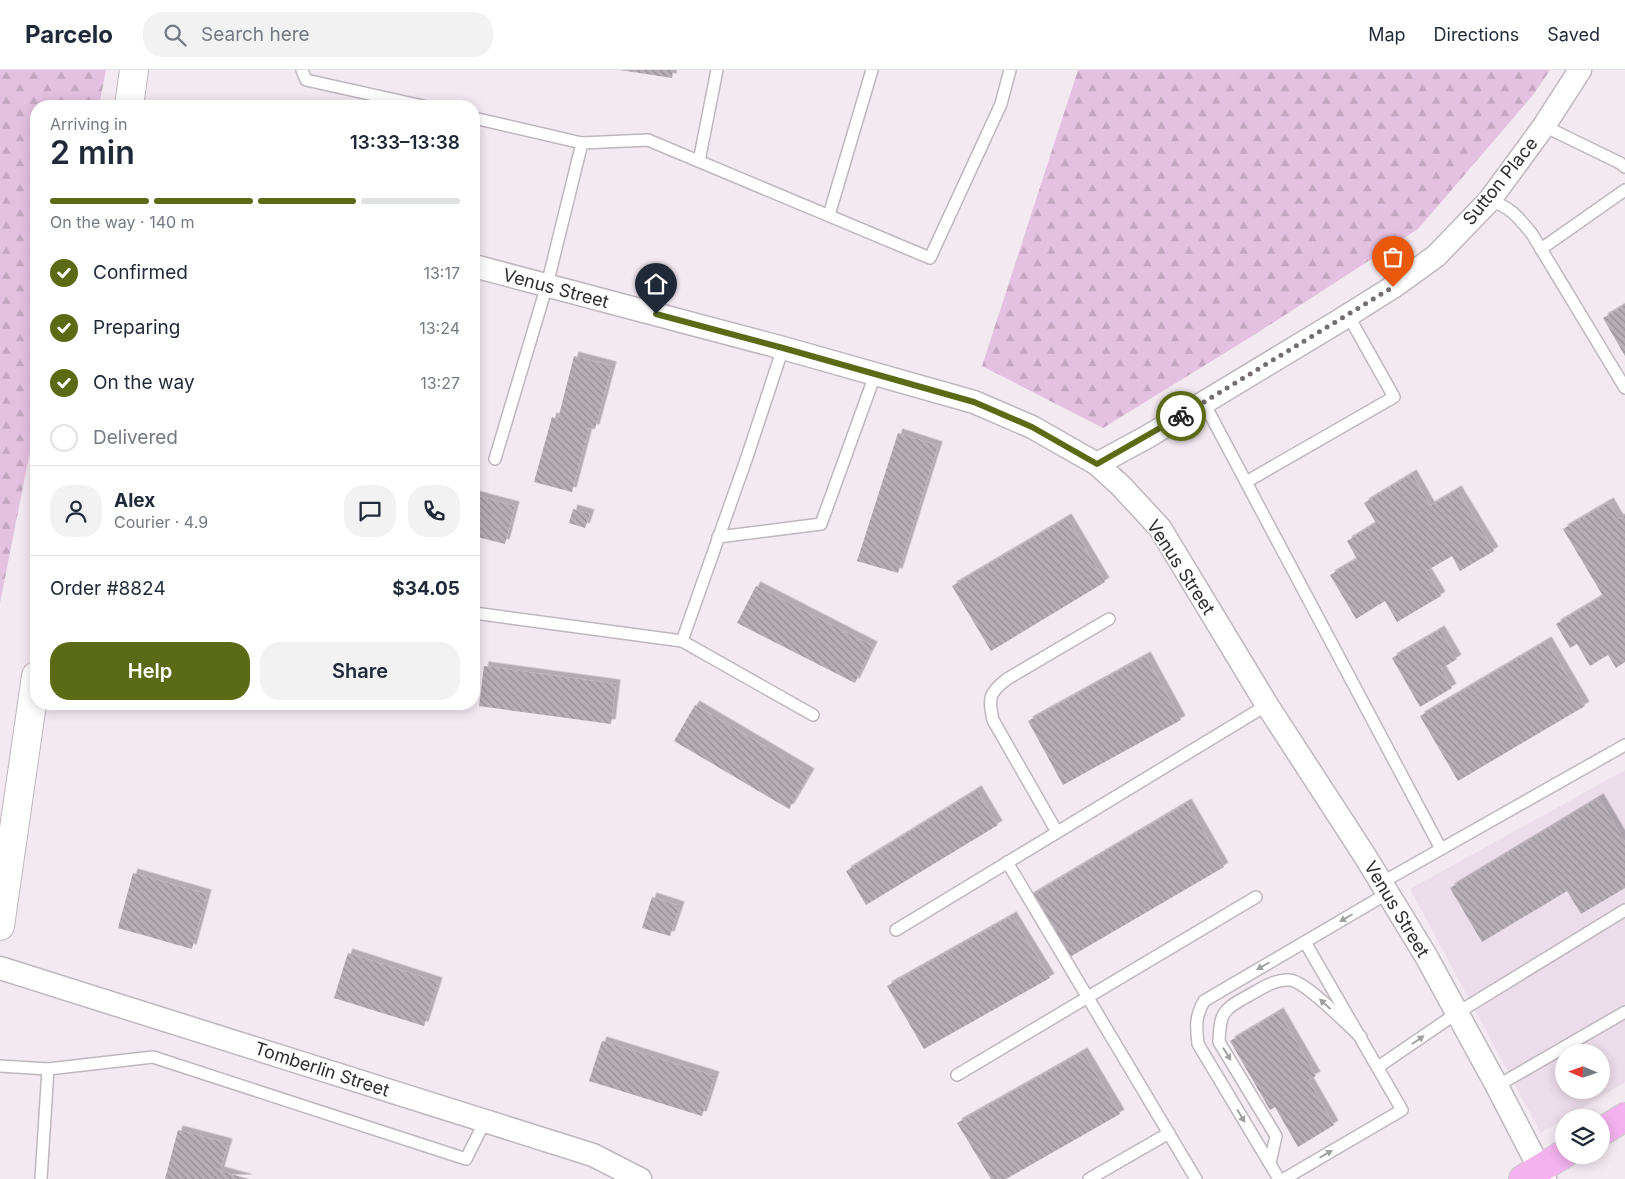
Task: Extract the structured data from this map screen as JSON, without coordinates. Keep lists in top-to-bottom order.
{
  "streets": {
    "street": ["Sutton Place", "Venus Street", "Tomberlin Street"]
  },
  "crossings": [
    ["Sutton Place", "Venus Street"]
  ],
  "north": "left",
  "page": {
    "header": "Parcelo",
    "search": "Search here",
    "nav": ["Map", "Directions", "Saved"],
    "heading": ["2 min", "Arriving in", "13:33–13:38"],
    "panel": [
      "Alex",
      "Courier · 4.9",
      "Order #8824",
      "$34.05"
    ],
    "bar": "On the way · 140 m",
    "list": [
      ["Confirmed", "13:17"],
      ["Preparing", "13:24"],
      ["On the way", "13:27"],
      "Delivered"
    ],
    "buttons": ["Help", "Share"]
  }
}
